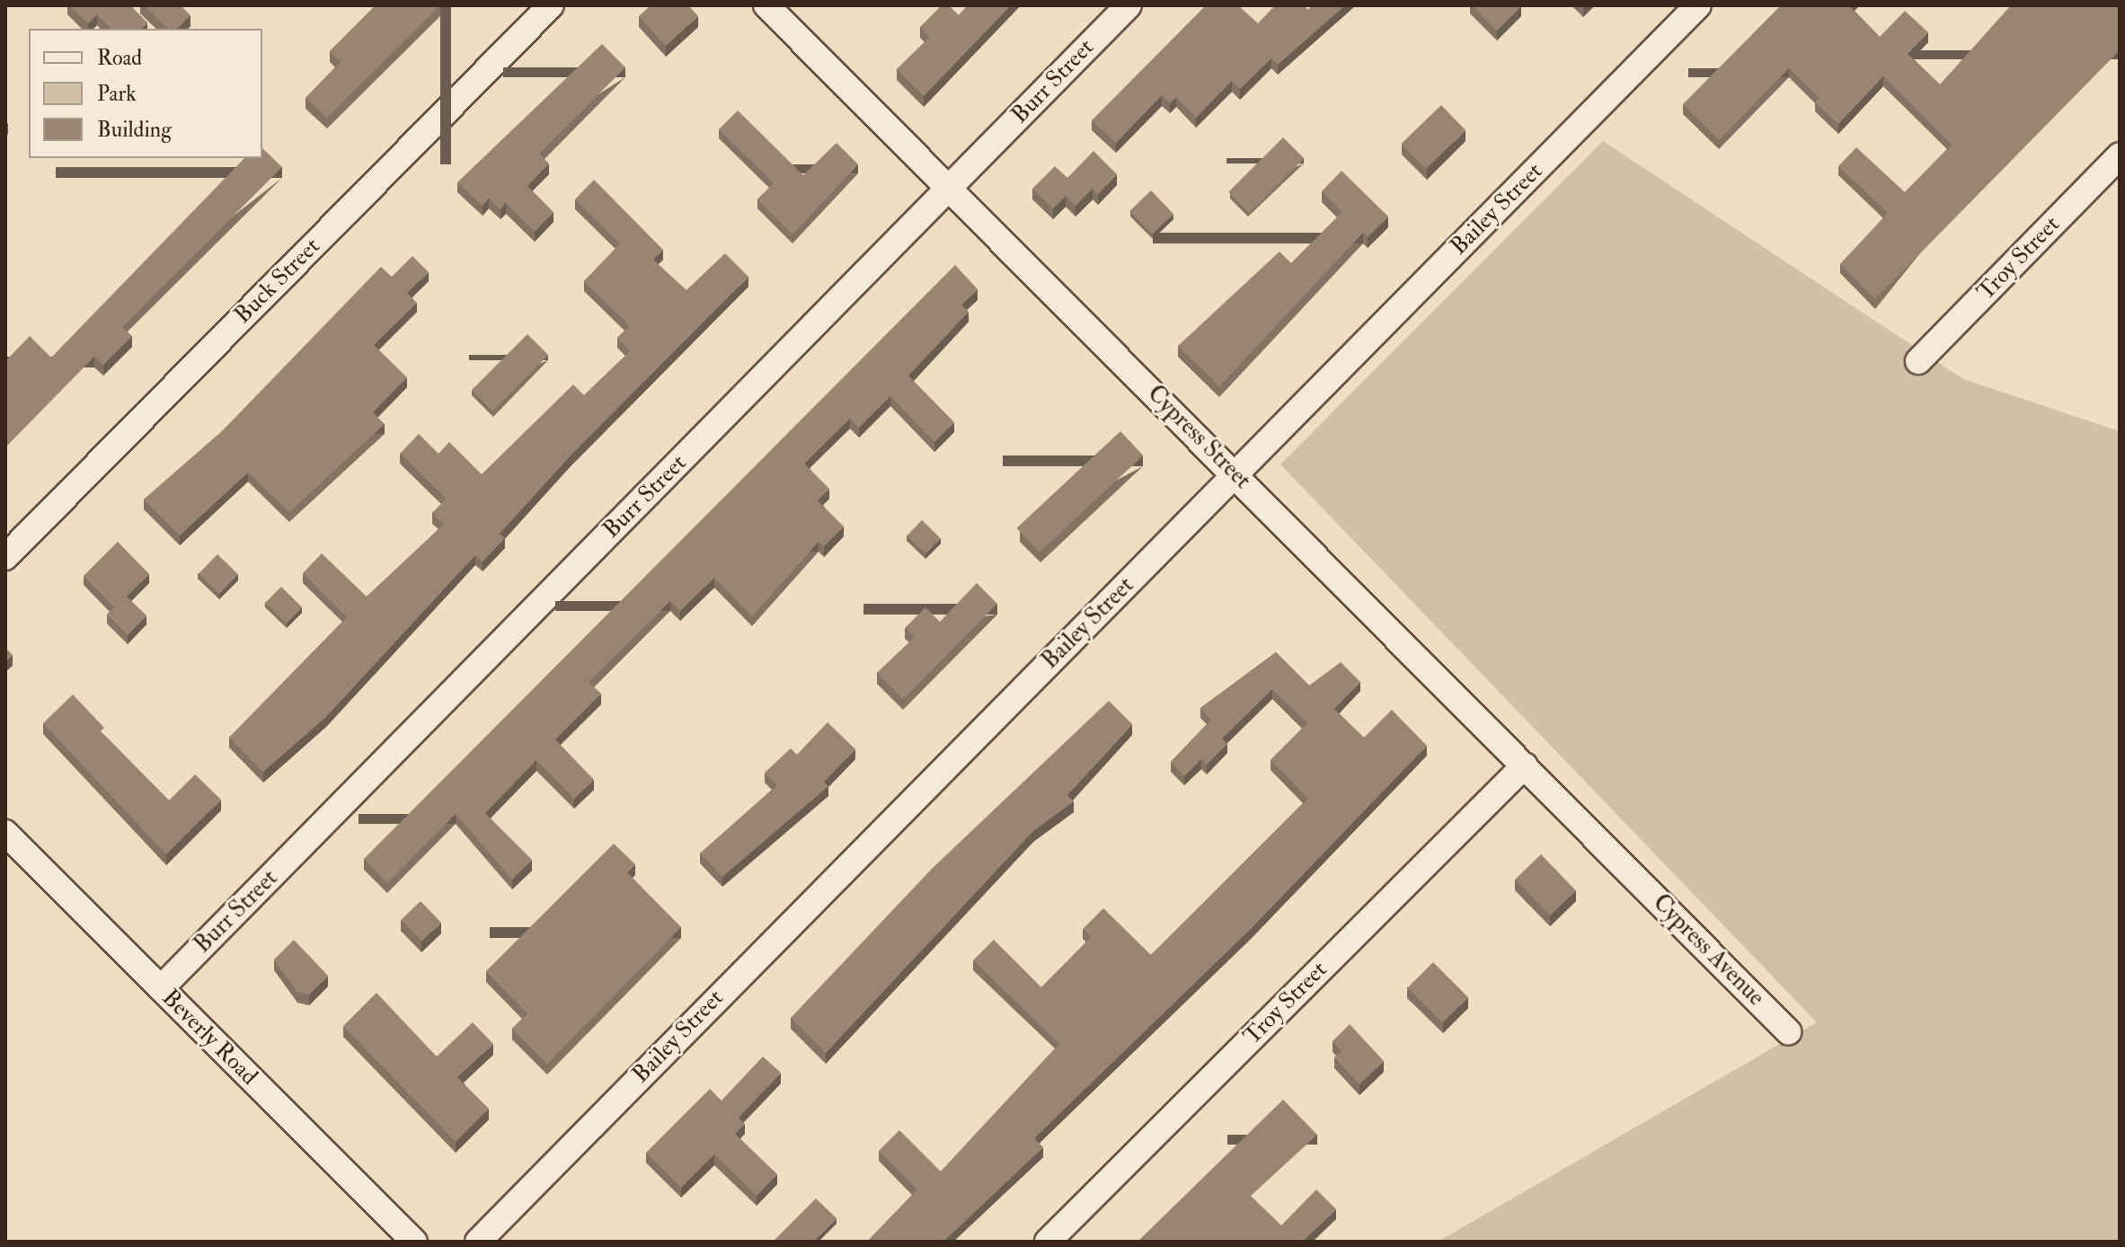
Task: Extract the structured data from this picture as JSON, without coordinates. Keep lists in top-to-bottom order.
{
  "streets": {
    "street": [
      "Burr Street",
      "Bailey Street",
      "Troy Street",
      "Buck Street",
      "Cypress Street",
      "Cypress Avenue",
      "Beverly Road"
    ]
  },
  "crossings": [
    ["Burr Street", "Cypress Street"],
    ["Burr Street", "Beverly Road"],
    ["Bailey Street", "Cypress Street"],
    ["Troy Street", "Cypress Street"],
    ["Cypress Street", "Cypress Avenue"]
  ],
  "legend": ["Road", "Park", "Building"]
}
